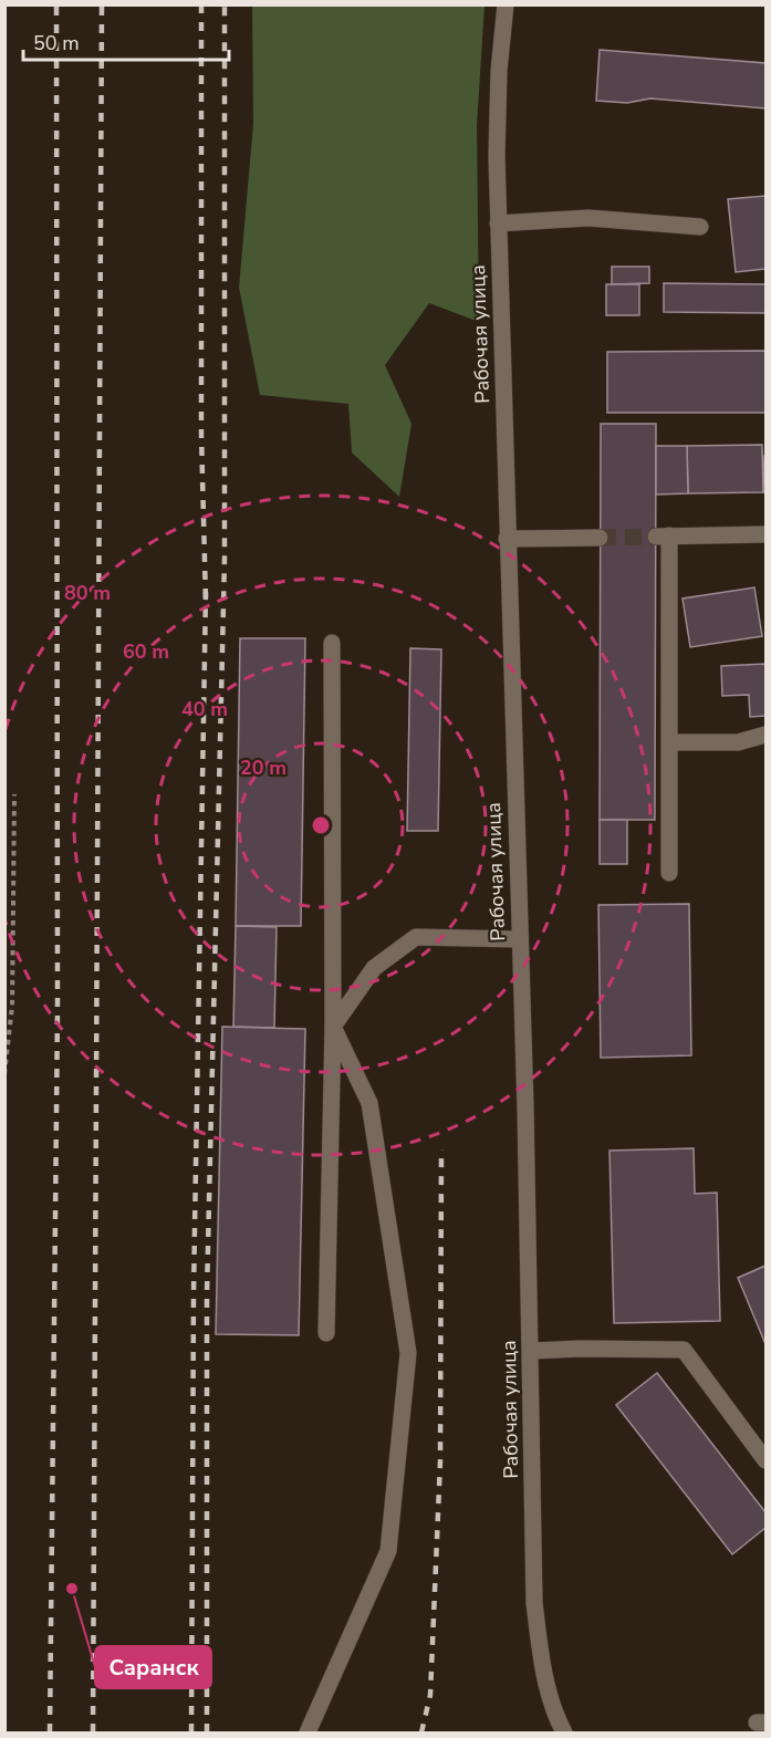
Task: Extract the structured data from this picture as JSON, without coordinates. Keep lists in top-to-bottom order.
{
  "streets": {
    "street": ["Рабочая улица"]
  },
  "places": ["Саранск"],
  "scale_bar": "50 m",
  "rings": [
    "80 m",
    "60 m",
    "40 m",
    "20 m"
  ]
}
